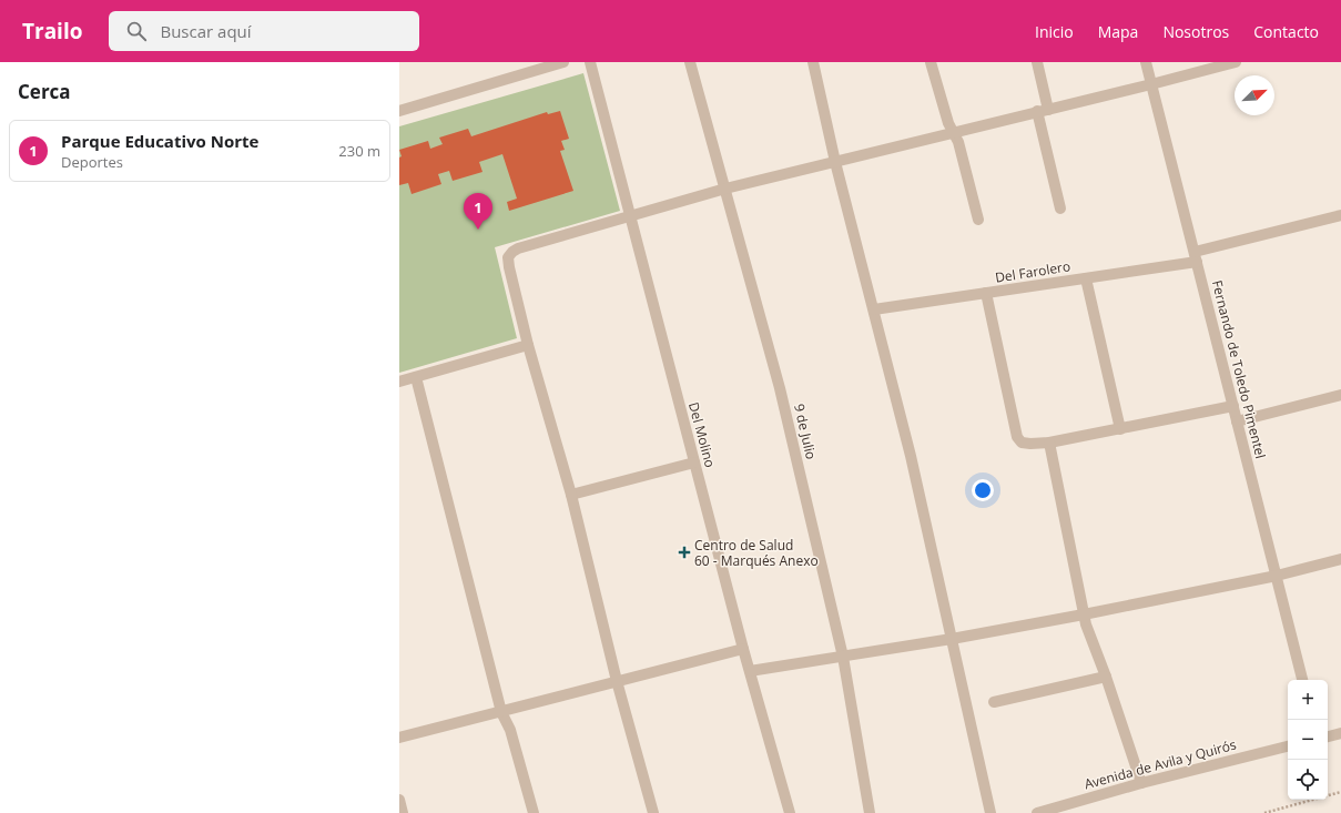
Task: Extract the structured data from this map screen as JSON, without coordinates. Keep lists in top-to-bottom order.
{
  "streets": {
    "street": [
      "Del Farolero",
      "Fernando de Toledo Pimentel",
      "9 de Julio",
      "Del Molino",
      "Avenida de Avila y Quirós"
    ]
  },
  "crossings": [
    ["Del Farolero", "Fernando de Toledo Pimentel"]
  ],
  "places": {
    "health": ["Centro de Salud 60 - Marqués Anexo"]
  },
  "north": "top right",
  "page": {
    "header": "Trailo",
    "search": "Buscar aquí",
    "nav": [
      "Inicio",
      "Mapa",
      "Nosotros",
      "Contacto"
    ],
    "heading": "Cerca",
    "list": [
      {
        "mark": "1",
        "name": "Parque Educativo Norte",
        "note": "Deportes",
        "value": "230 m"
      }
    ],
    "pins": "1",
    "map_buttons": ["+", "−"]
  }
}
